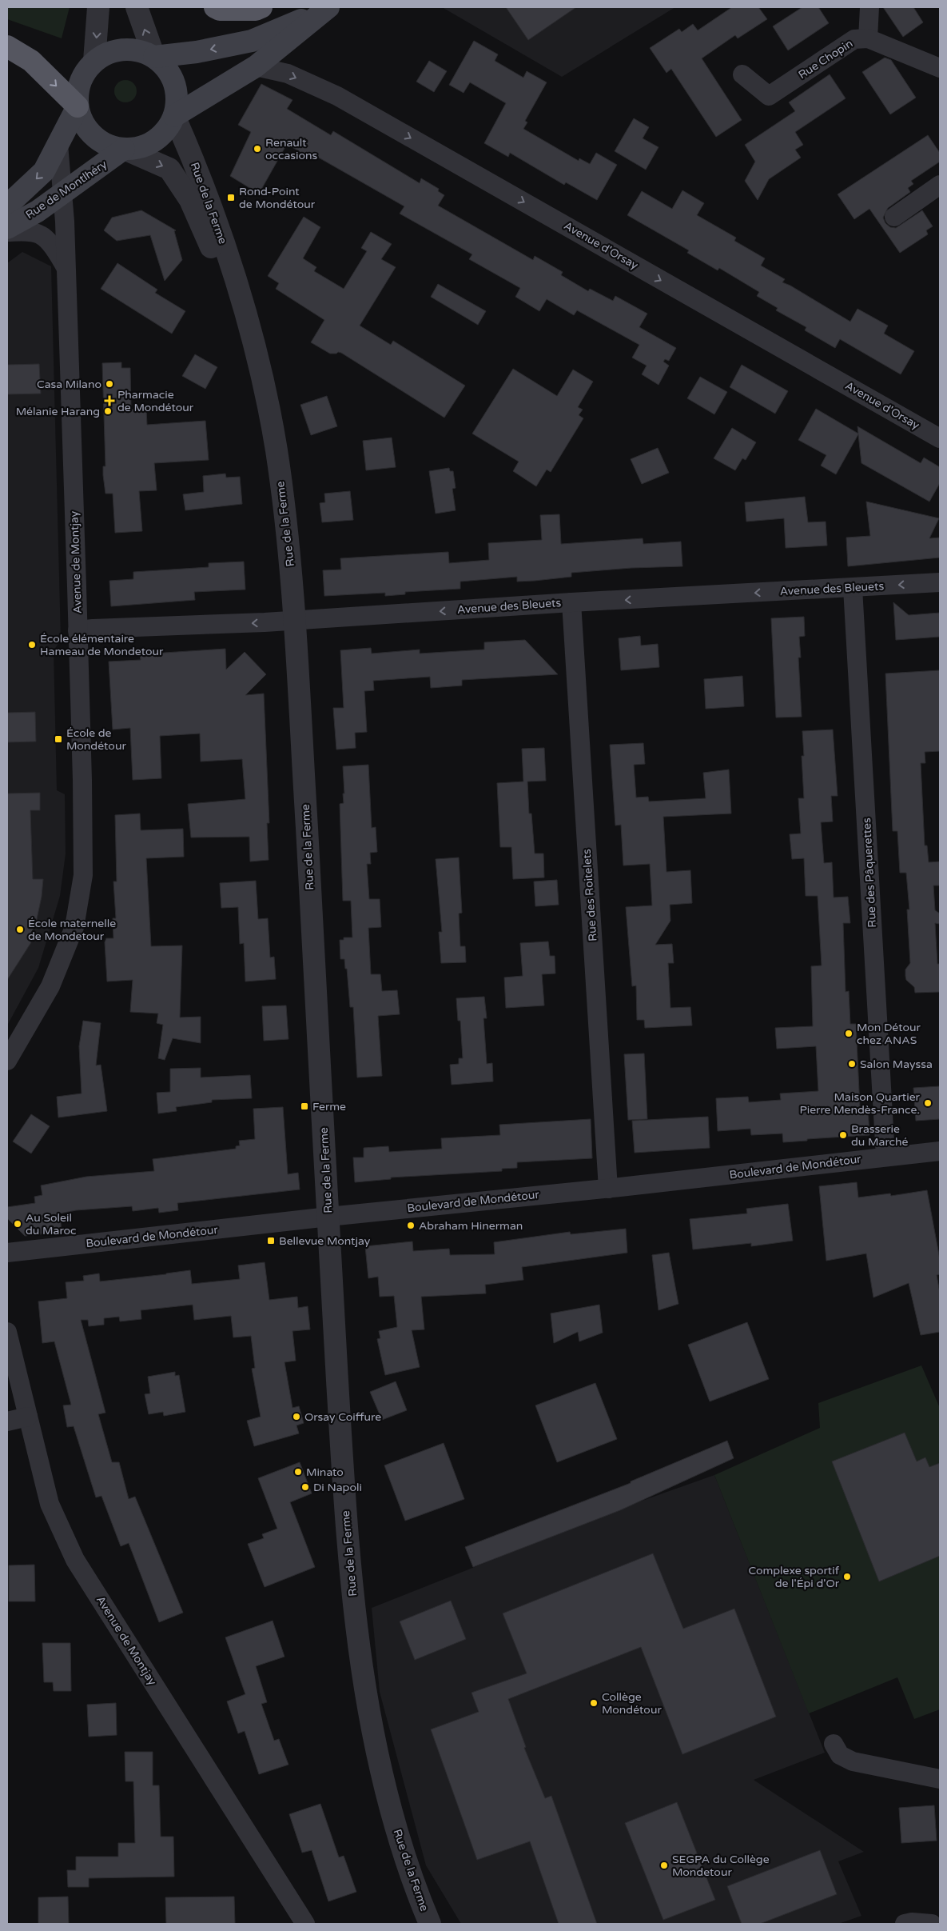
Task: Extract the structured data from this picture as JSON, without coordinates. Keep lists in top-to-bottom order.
{
  "streets": {
    "main road": ["Rue de Montlhéry", "Rue de la Ferme"],
    "street": [
      "Rue Chopin",
      "Avenue d'Orsay",
      "Avenue de Montjay",
      "Avenue des Bleuets",
      "Rue des Pâquerettes",
      "Rue des Roitelets",
      "Boulevard de Mondétour"
    ]
  },
  "crossings": [
    ["Rue de Montlhéry", "Rue de la Ferme"],
    ["Rue de Montlhéry", "Avenue de Montjay"],
    ["Rue de la Ferme", "Avenue des Bleuets"],
    ["Rue de la Ferme", "Boulevard de Mondétour"],
    ["Avenue de Montjay", "Avenue des Bleuets"],
    ["Avenue des Bleuets", "Rue des Pâquerettes"],
    ["Avenue des Bleuets", "Rue des Roitelets"],
    ["Rue des Pâquerettes", "Boulevard de Mondétour"],
    ["Rue des Roitelets", "Boulevard de Mondétour"]
  ],
  "one_way": ["Avenue d'Orsay", "Avenue des Bleuets"],
  "places": {
    "other": [
      "Renault occasions",
      "Casa Milano",
      "Mélanie Harang",
      "École élémentaire Hameau de Mondetour",
      "École maternelle de Mondetour",
      "Mon Détour chez ANAS",
      "Salon Mayssa",
      "Maison Quartier Pierre Mendès-France.",
      "Brasserie du Marché",
      "Au Soleil du Maroc",
      "Abraham Hinerman",
      "Orsay Coiffure",
      "Minato",
      "Di Napoli",
      "Complexe sportif de l'Épi d'Or",
      "Collège Mondétour",
      "SEGPA du Collège Mondetour"
    ],
    "transit": [
      "Rond-Point de Mondétour",
      "École de Mondétour",
      "Ferme",
      "Bellevue Montjay"
    ],
    "health": ["Pharmacie de Mondétour"]
  }
}
